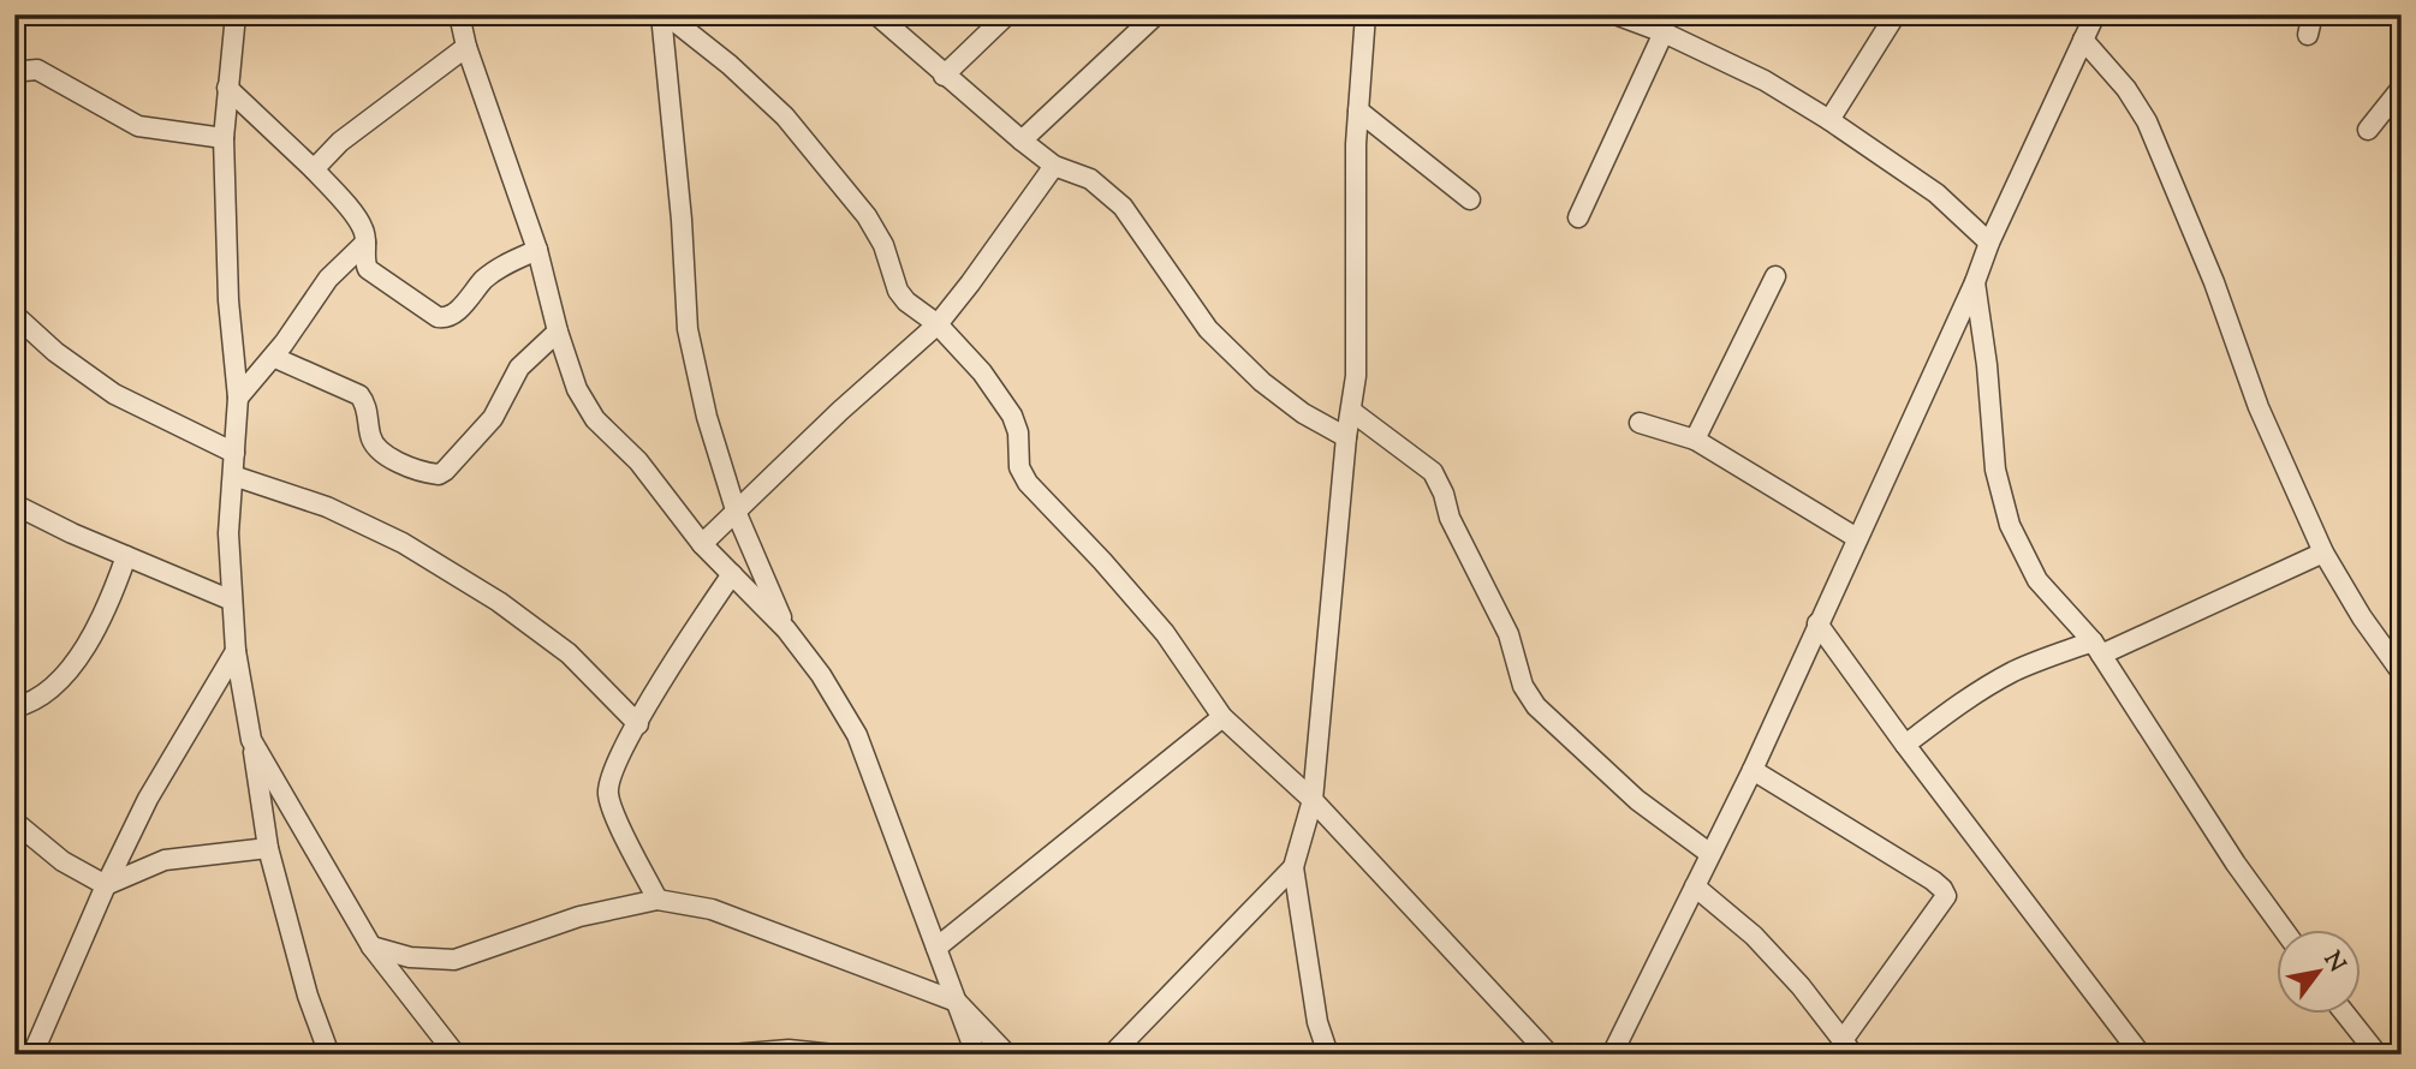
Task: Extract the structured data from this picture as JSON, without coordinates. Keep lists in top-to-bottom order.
{
  "north": "top right"
}
